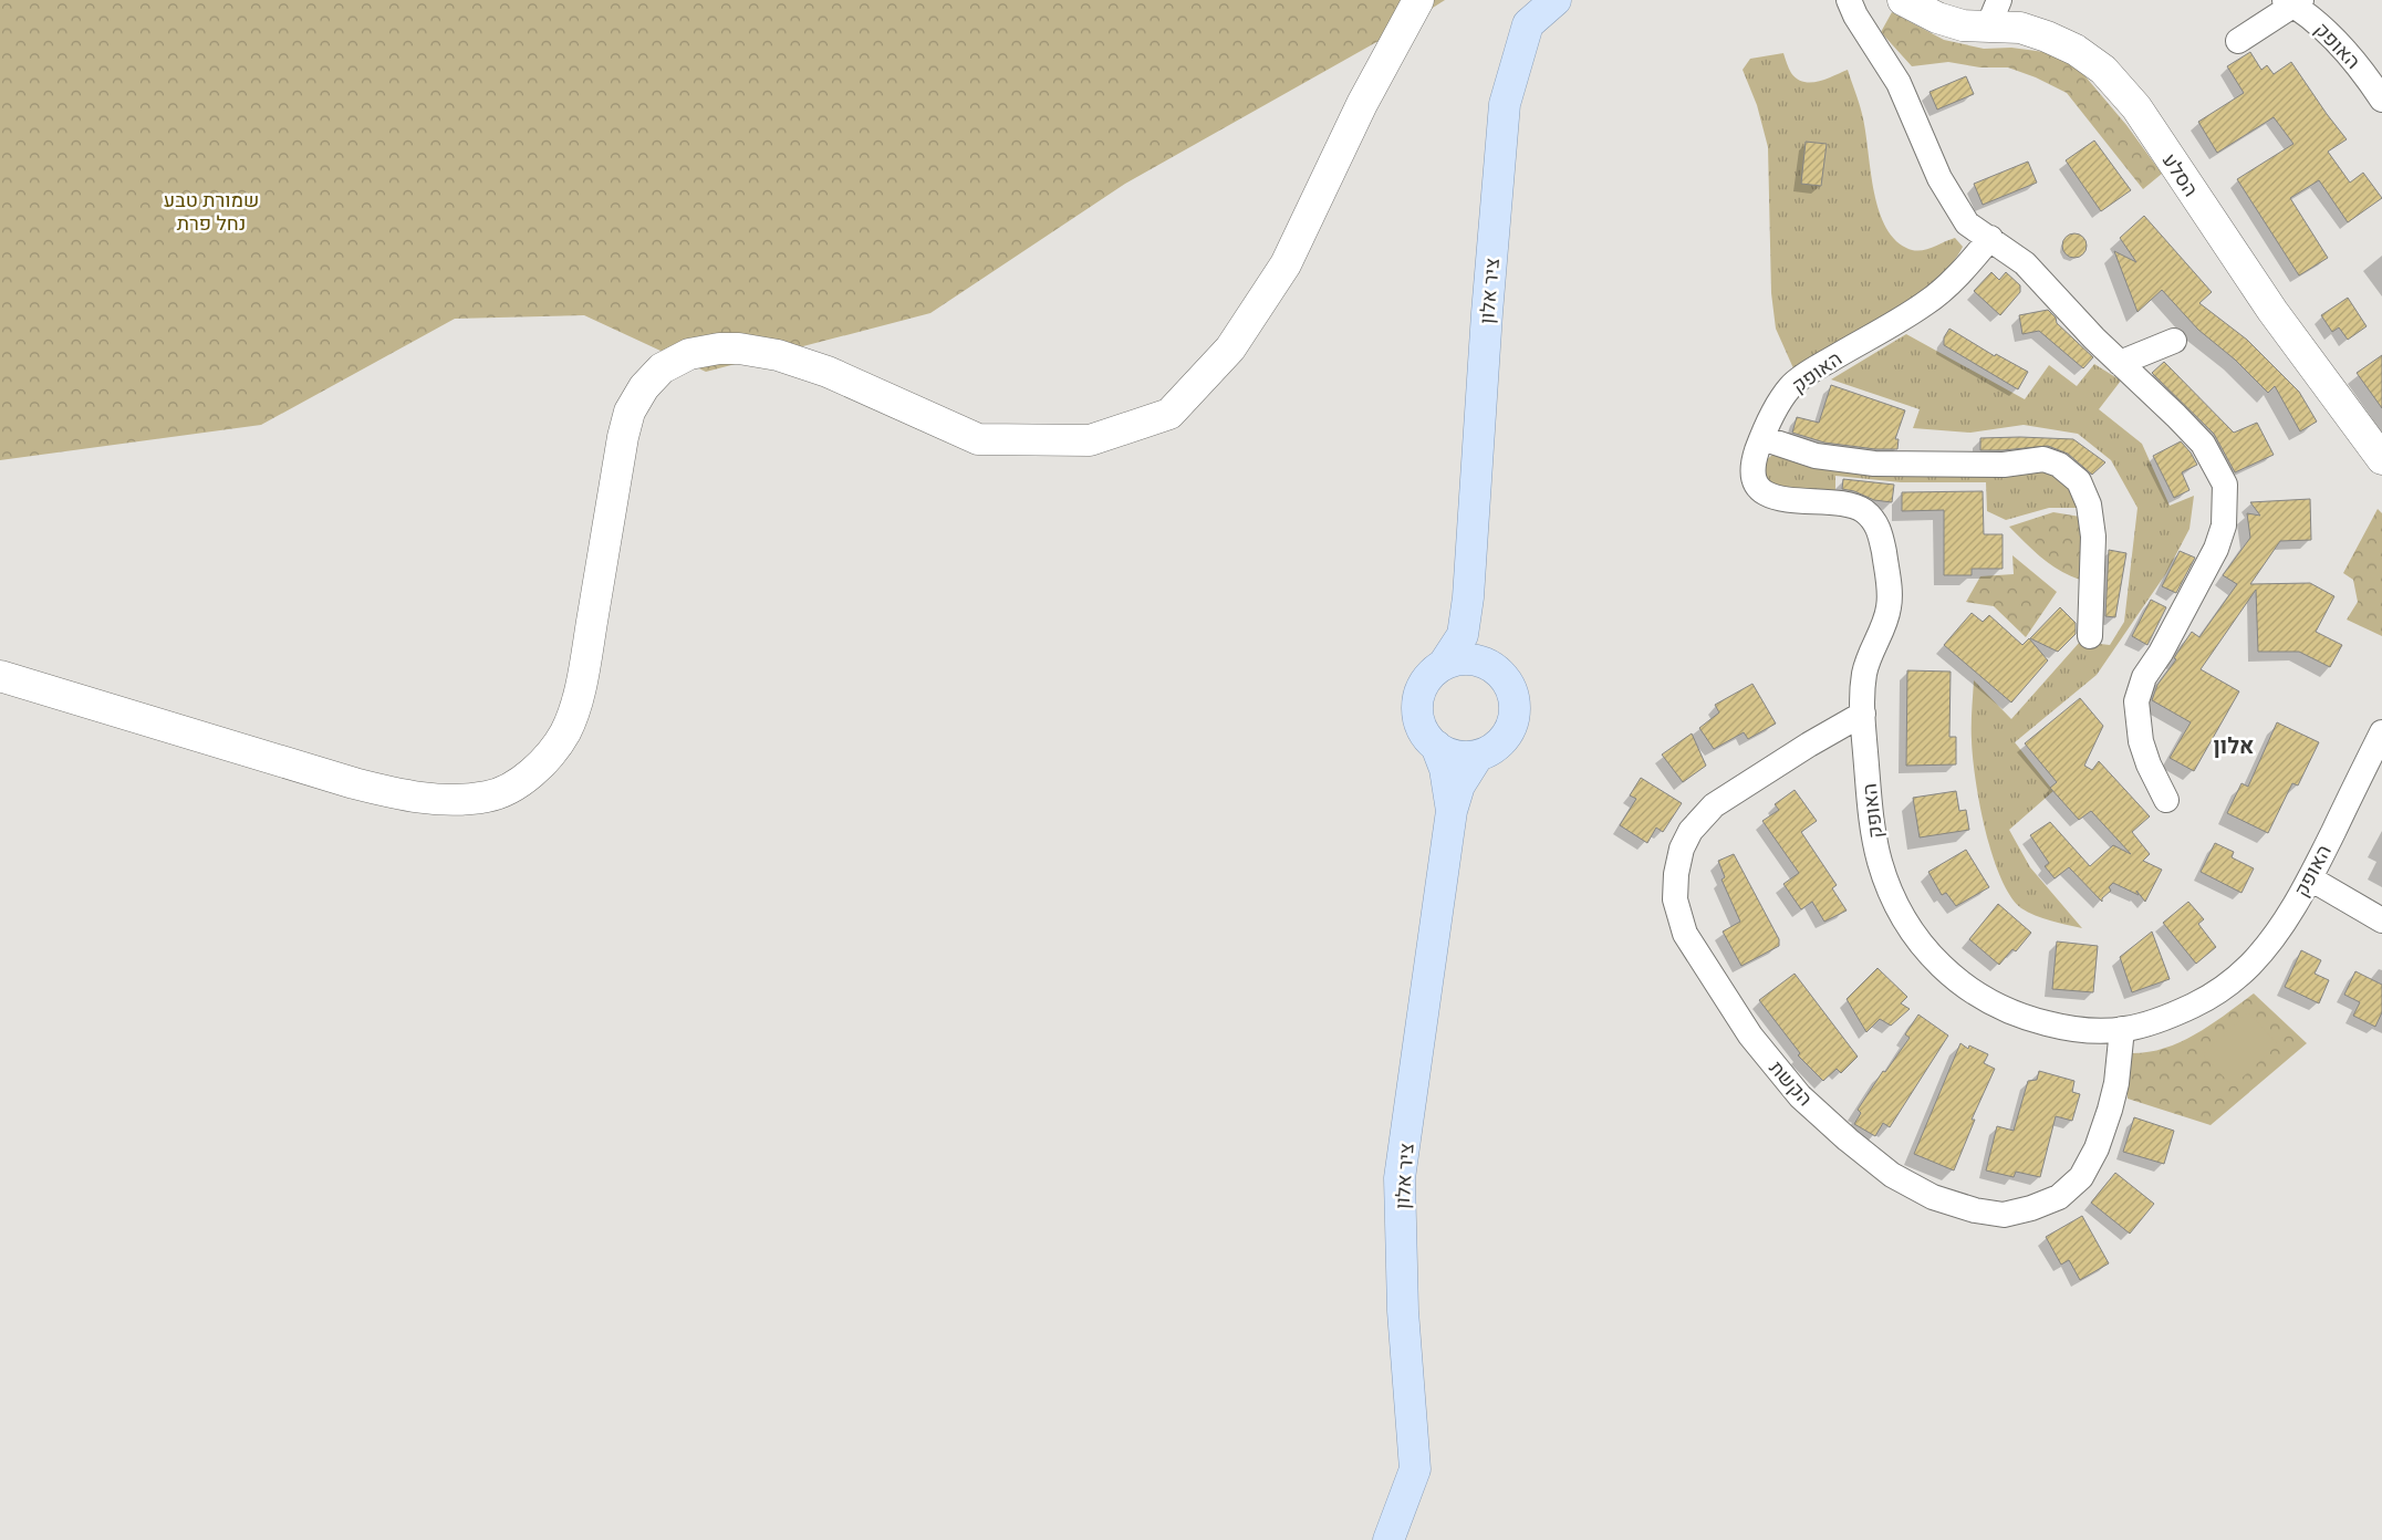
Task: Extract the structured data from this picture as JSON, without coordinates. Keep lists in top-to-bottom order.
{
  "streets": {
    "main road": ["ציר אלון"],
    "street": ["האופק", "הסלע", "הקשת"]
  },
  "crossings": [
    ["האופק", "הקשת"]
  ],
  "districts": ["אלון"],
  "parks": ["שמורת טבע נחל פרת"]
}
